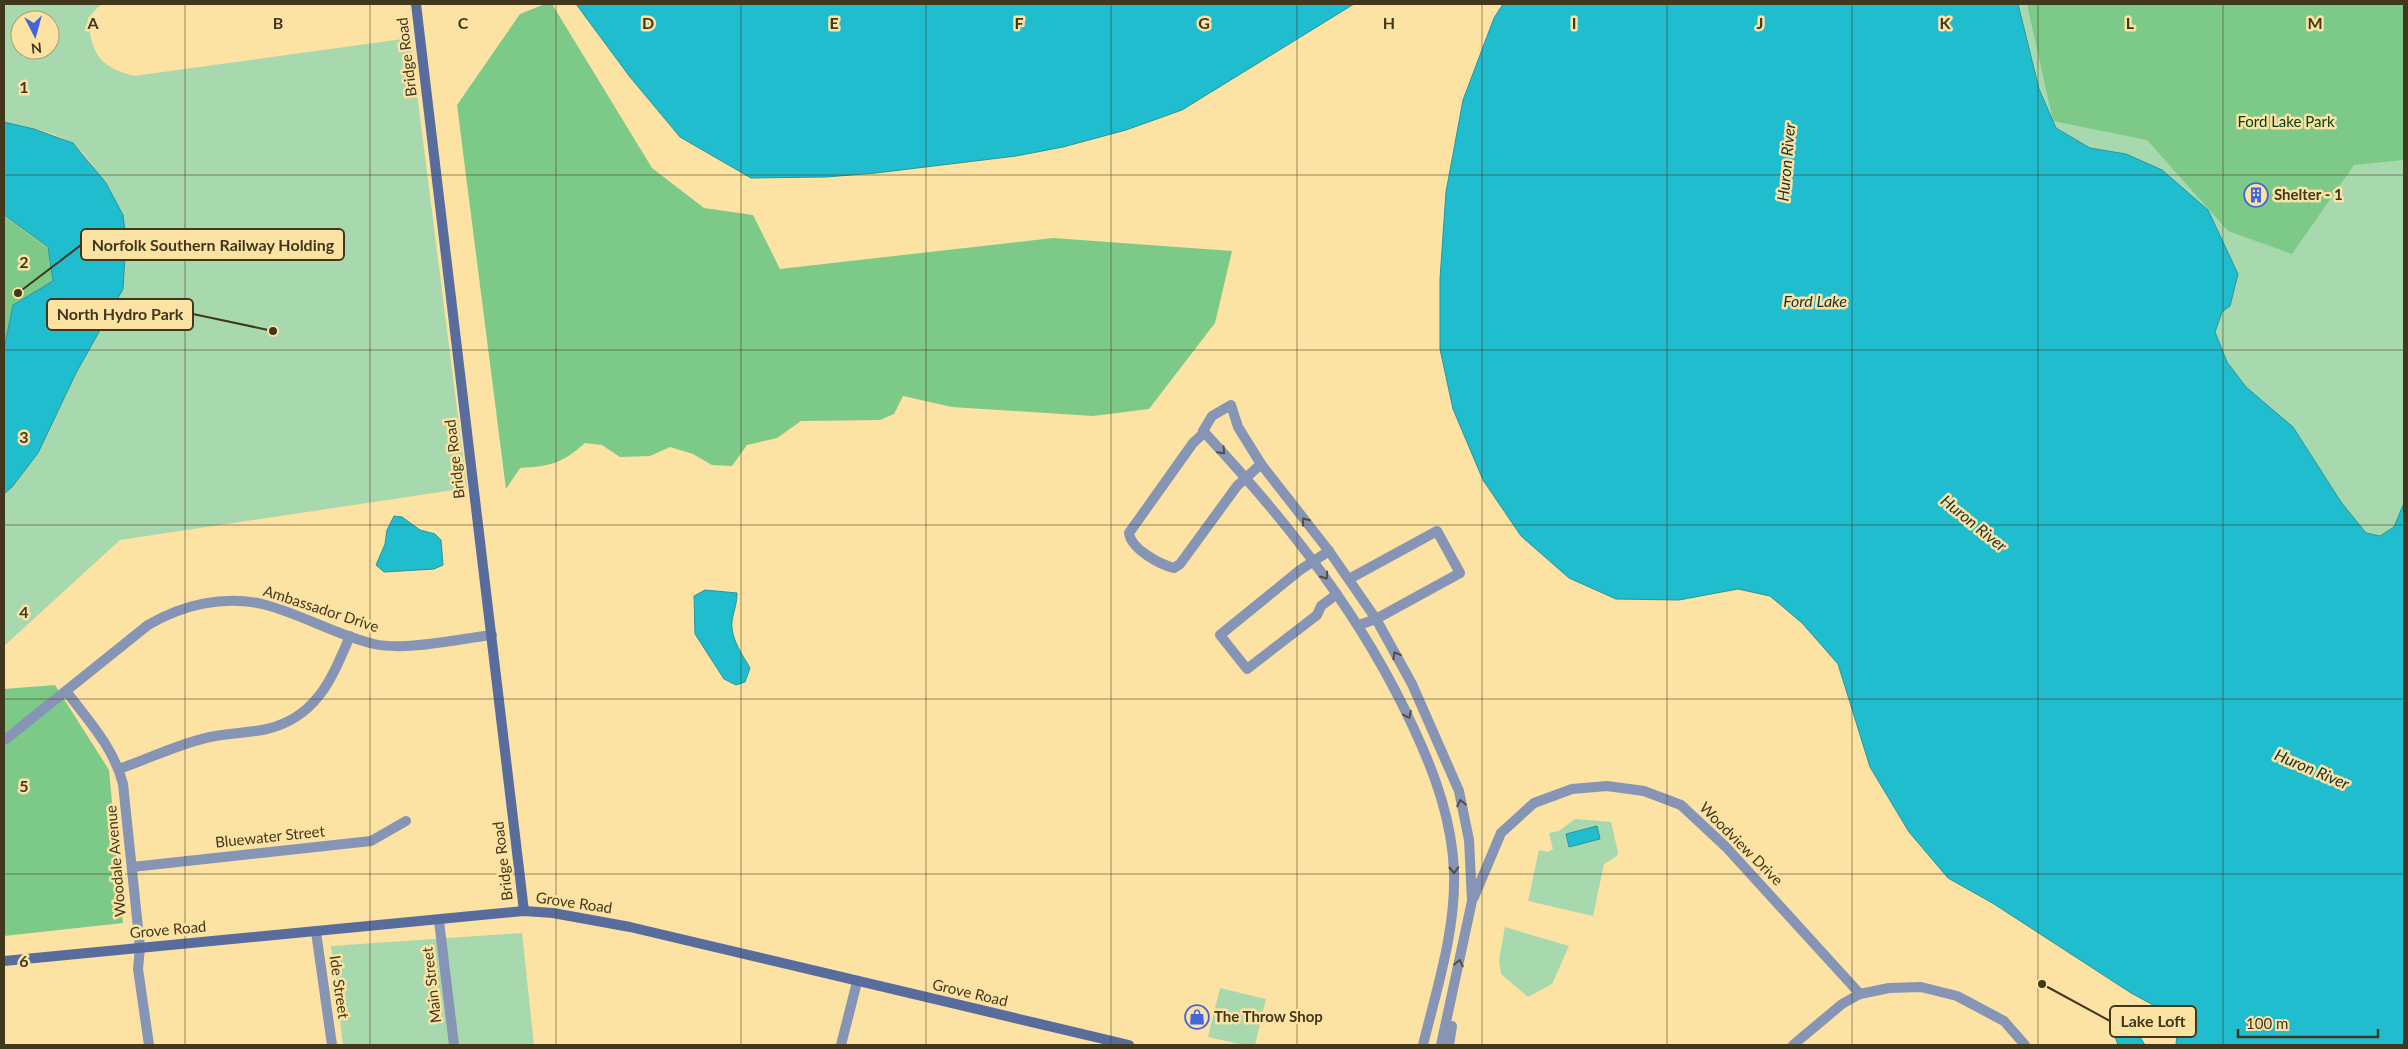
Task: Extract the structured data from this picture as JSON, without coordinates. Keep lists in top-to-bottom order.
{
  "streets": {
    "main road": ["Bridge Road", "Grove Road"],
    "street": [
      "Ambassador Drive",
      "Bluewater Street",
      "Woodview Drive",
      "Woodale Avenue",
      "Main Street",
      "Ide Street"
    ]
  },
  "crossings": [
    ["Bridge Road", "Ambassador Drive"],
    ["Bridge Road", "Grove Road"],
    ["Ambassador Drive", "Woodale Avenue"],
    ["Bluewater Street", "Woodale Avenue"],
    ["Woodale Avenue", "Grove Road"],
    ["Grove Road", "Main Street"],
    ["Grove Road", "Ide Street"]
  ],
  "water": ["Huron River", "Ford Lake"],
  "parks": ["Ford Lake Park"],
  "places": {
    "building": ["Shelter - 1"],
    "other": ["Norfolk Southern Railway Holding", "North Hydro Park", "Lake Loft"],
    "shop": ["The Throw Shop"]
  },
  "scale_bar": "100 m",
  "north": "bottom",
  "grid": {
    "columns": [
      "A",
      "B",
      "C",
      "D",
      "E",
      "F",
      "G",
      "H",
      "I",
      "J",
      "K",
      "L",
      "M"
    ],
    "rows": [
      "1",
      "2",
      "3",
      "4",
      "5",
      "6"
    ]
  }
}
